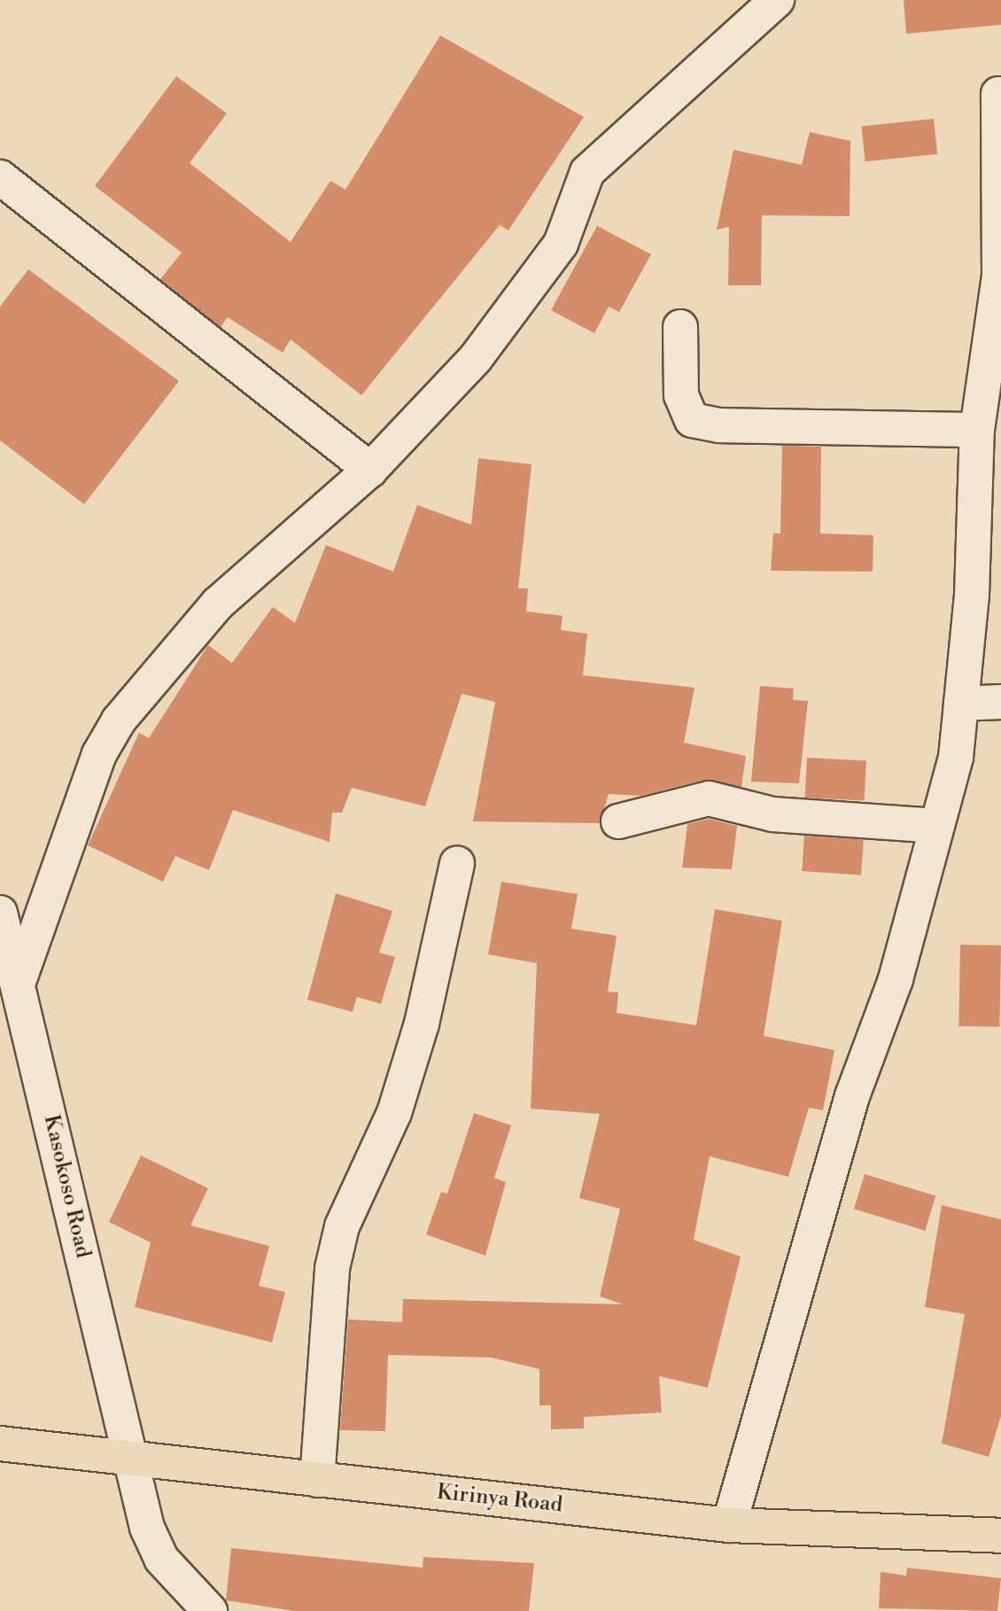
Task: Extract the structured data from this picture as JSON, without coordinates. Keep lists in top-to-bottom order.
{
  "streets": {
    "main road": ["Kirinya Road"],
    "street": ["Kasokoso Road"]
  },
  "crossings": [
    ["Kasokoso Road", "Kirinya Road"]
  ]
}
